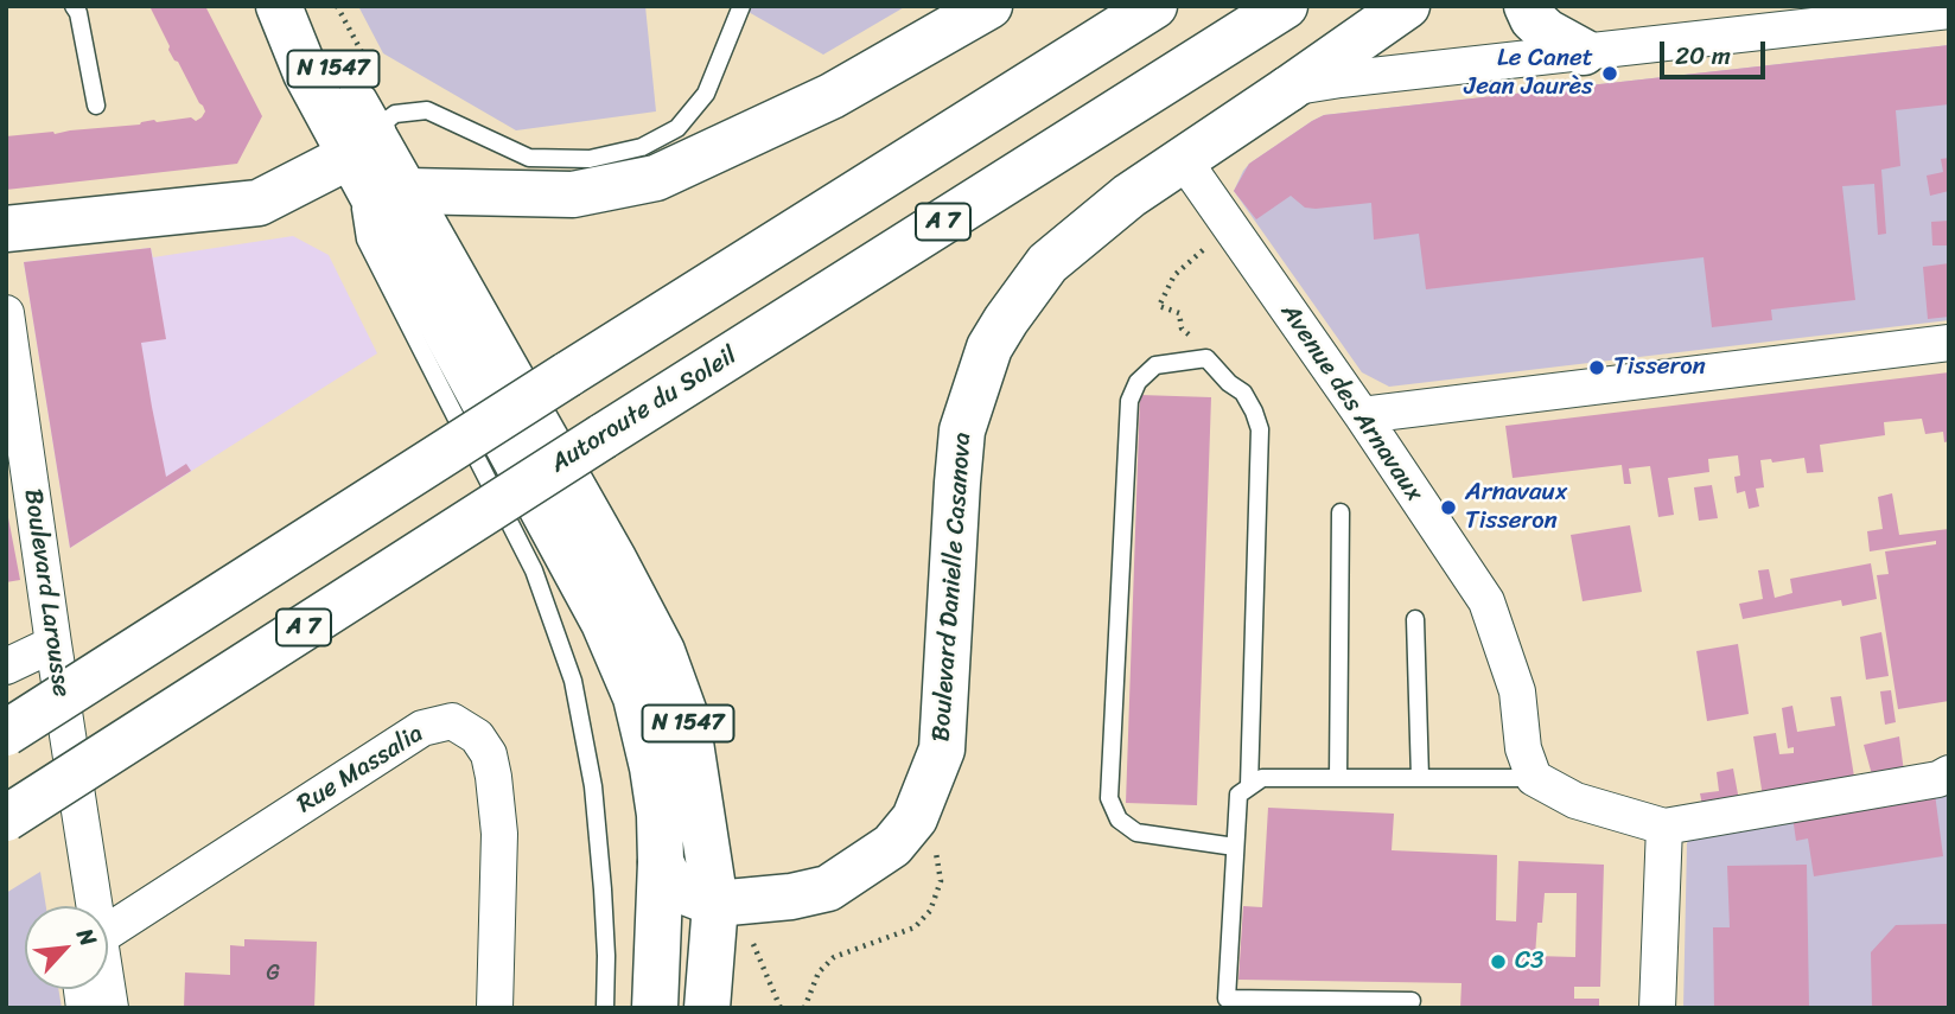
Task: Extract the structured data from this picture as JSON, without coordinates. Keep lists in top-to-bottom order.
{
  "streets": {
    "main road": [
      "N 1547",
      "A 7",
      "Autoroute du Soleil",
      "Boulevard Danielle Casanova"
    ],
    "street": ["Avenue des Arnavaux", "Boulevard Larousse", "Rue Massalia"]
  },
  "crossings": [
    ["N 1547", "Boulevard Danielle Casanova"],
    ["Avenue des Arnavaux", "Boulevard Danielle Casanova"]
  ],
  "places": [
    "Le Canet Jean Jaurès",
    "Tisseron",
    "Arnavaux Tisseron",
    "C3"
  ],
  "house_numbers": ["G"],
  "scale_bar": "20 m",
  "north": "top right"
}
